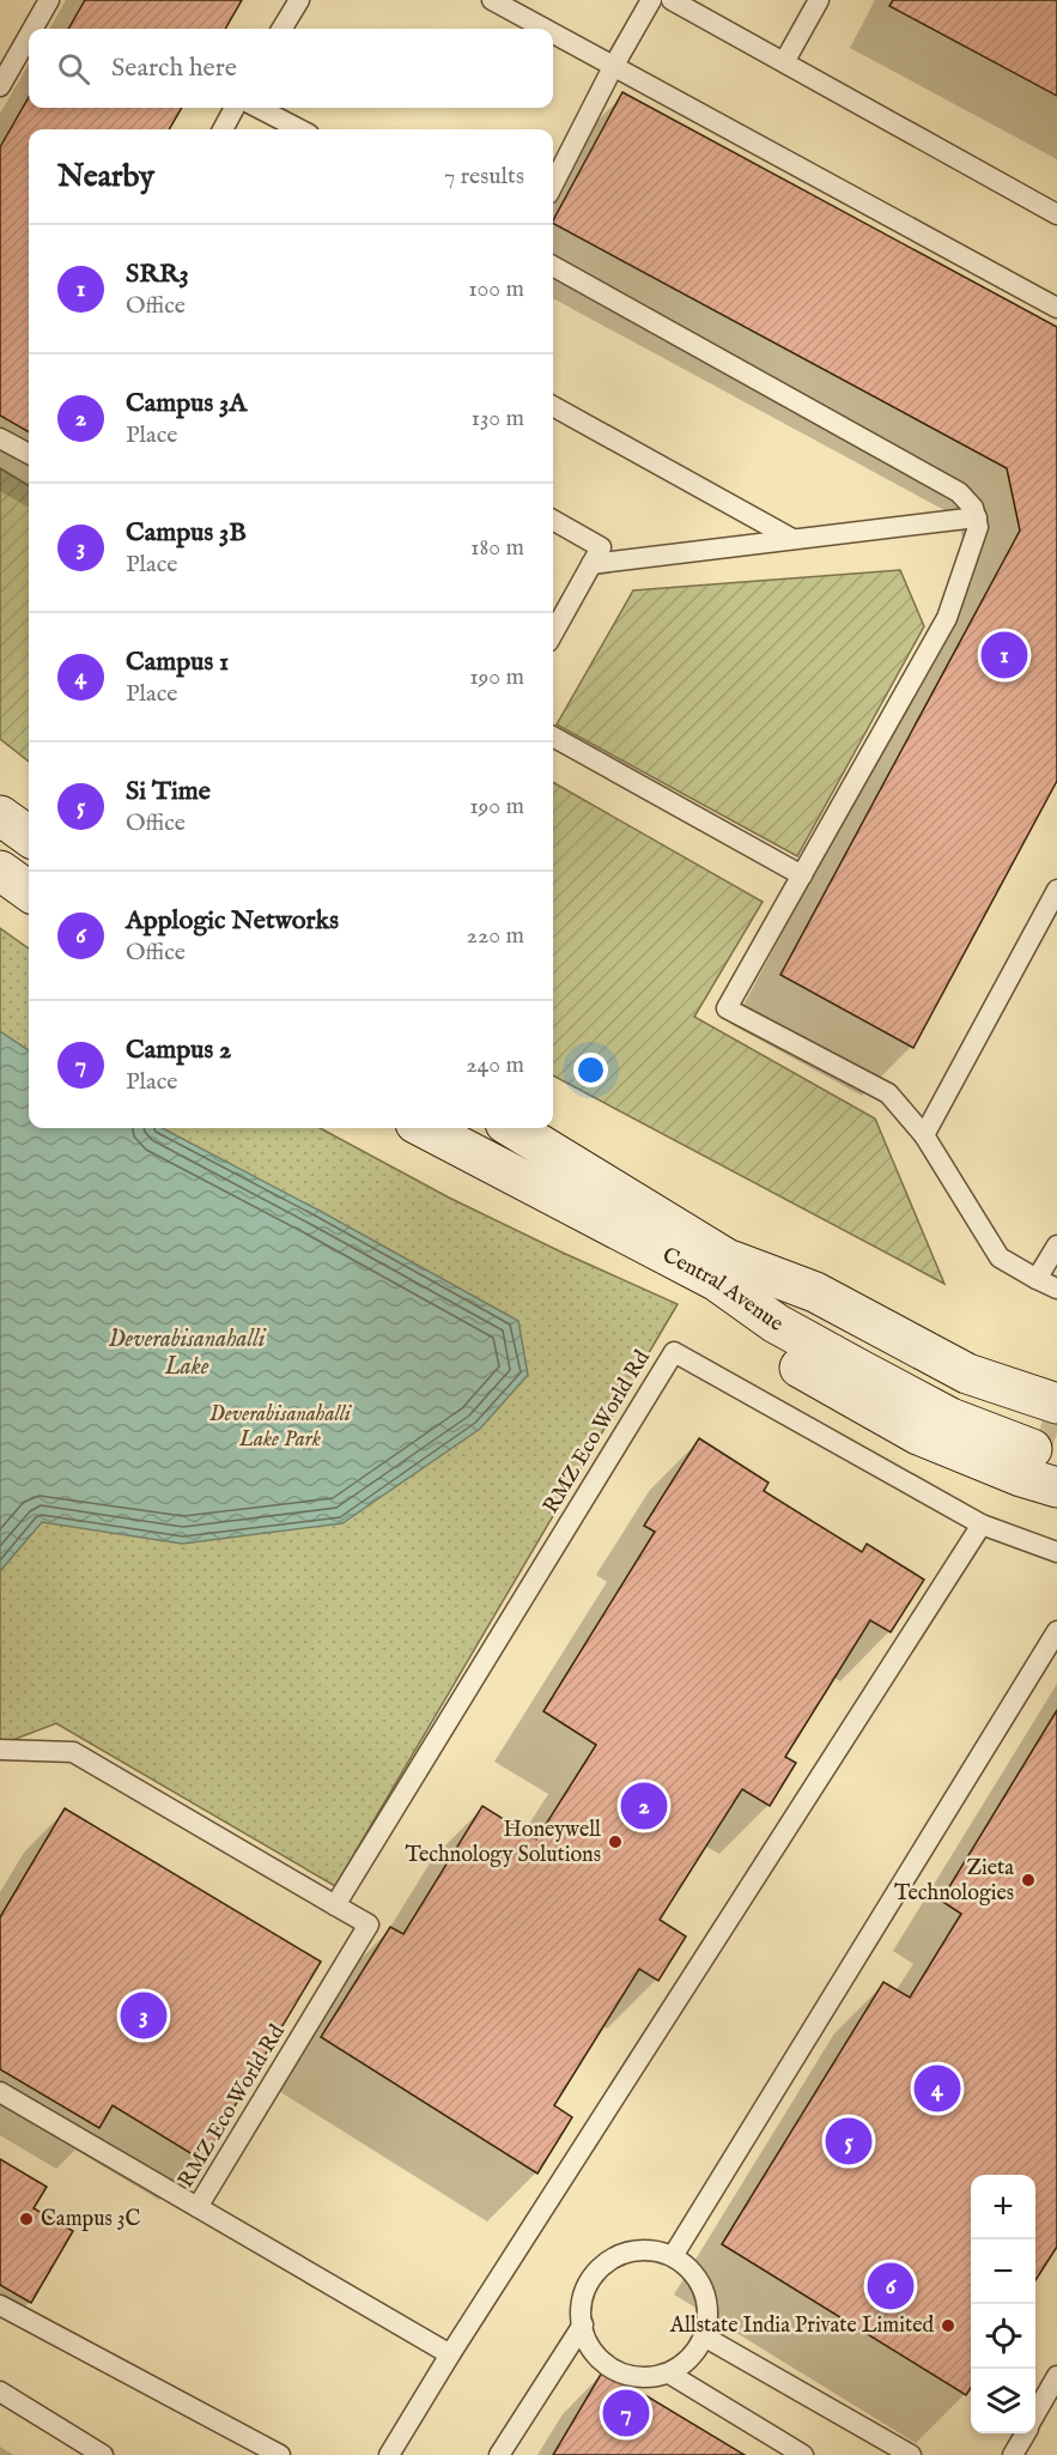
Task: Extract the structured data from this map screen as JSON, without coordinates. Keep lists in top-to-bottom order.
{
  "streets": {
    "street": ["Central Avenue"],
    "lane": ["RMZ Eco World Rd"]
  },
  "water": ["Deverabisanahalli Lake"],
  "parks": ["Deverabisanahalli Lake Park"],
  "places": [
    "Honeywell Technology Solutions",
    "Zieta Technologies",
    "Campus 3C",
    "Allstate India Private Limited"
  ],
  "page": {
    "search": "Search here",
    "heading": ["Nearby", "7 results"],
    "list": [
      {
        "mark": "1",
        "name": "SRR3",
        "note": "Office",
        "value": "100 m"
      },
      {
        "mark": "2",
        "name": "Campus 3A",
        "note": "Place",
        "value": "130 m"
      },
      {
        "mark": "3",
        "name": "Campus 3B",
        "note": "Place",
        "value": "180 m"
      },
      {
        "mark": "4",
        "name": "Campus 1",
        "note": "Place",
        "value": "190 m"
      },
      {
        "mark": "5",
        "name": "Si Time",
        "note": "Office",
        "value": "190 m"
      },
      {
        "mark": "6",
        "name": "Applogic Networks",
        "note": "Office",
        "value": "220 m"
      },
      {
        "mark": "7",
        "name": "Campus 2",
        "note": "Place",
        "value": "240 m"
      }
    ],
    "pins": [
      "1",
      "2",
      "3",
      "4",
      "5",
      "6",
      "7"
    ],
    "map_buttons": ["+", "−"]
  }
}
